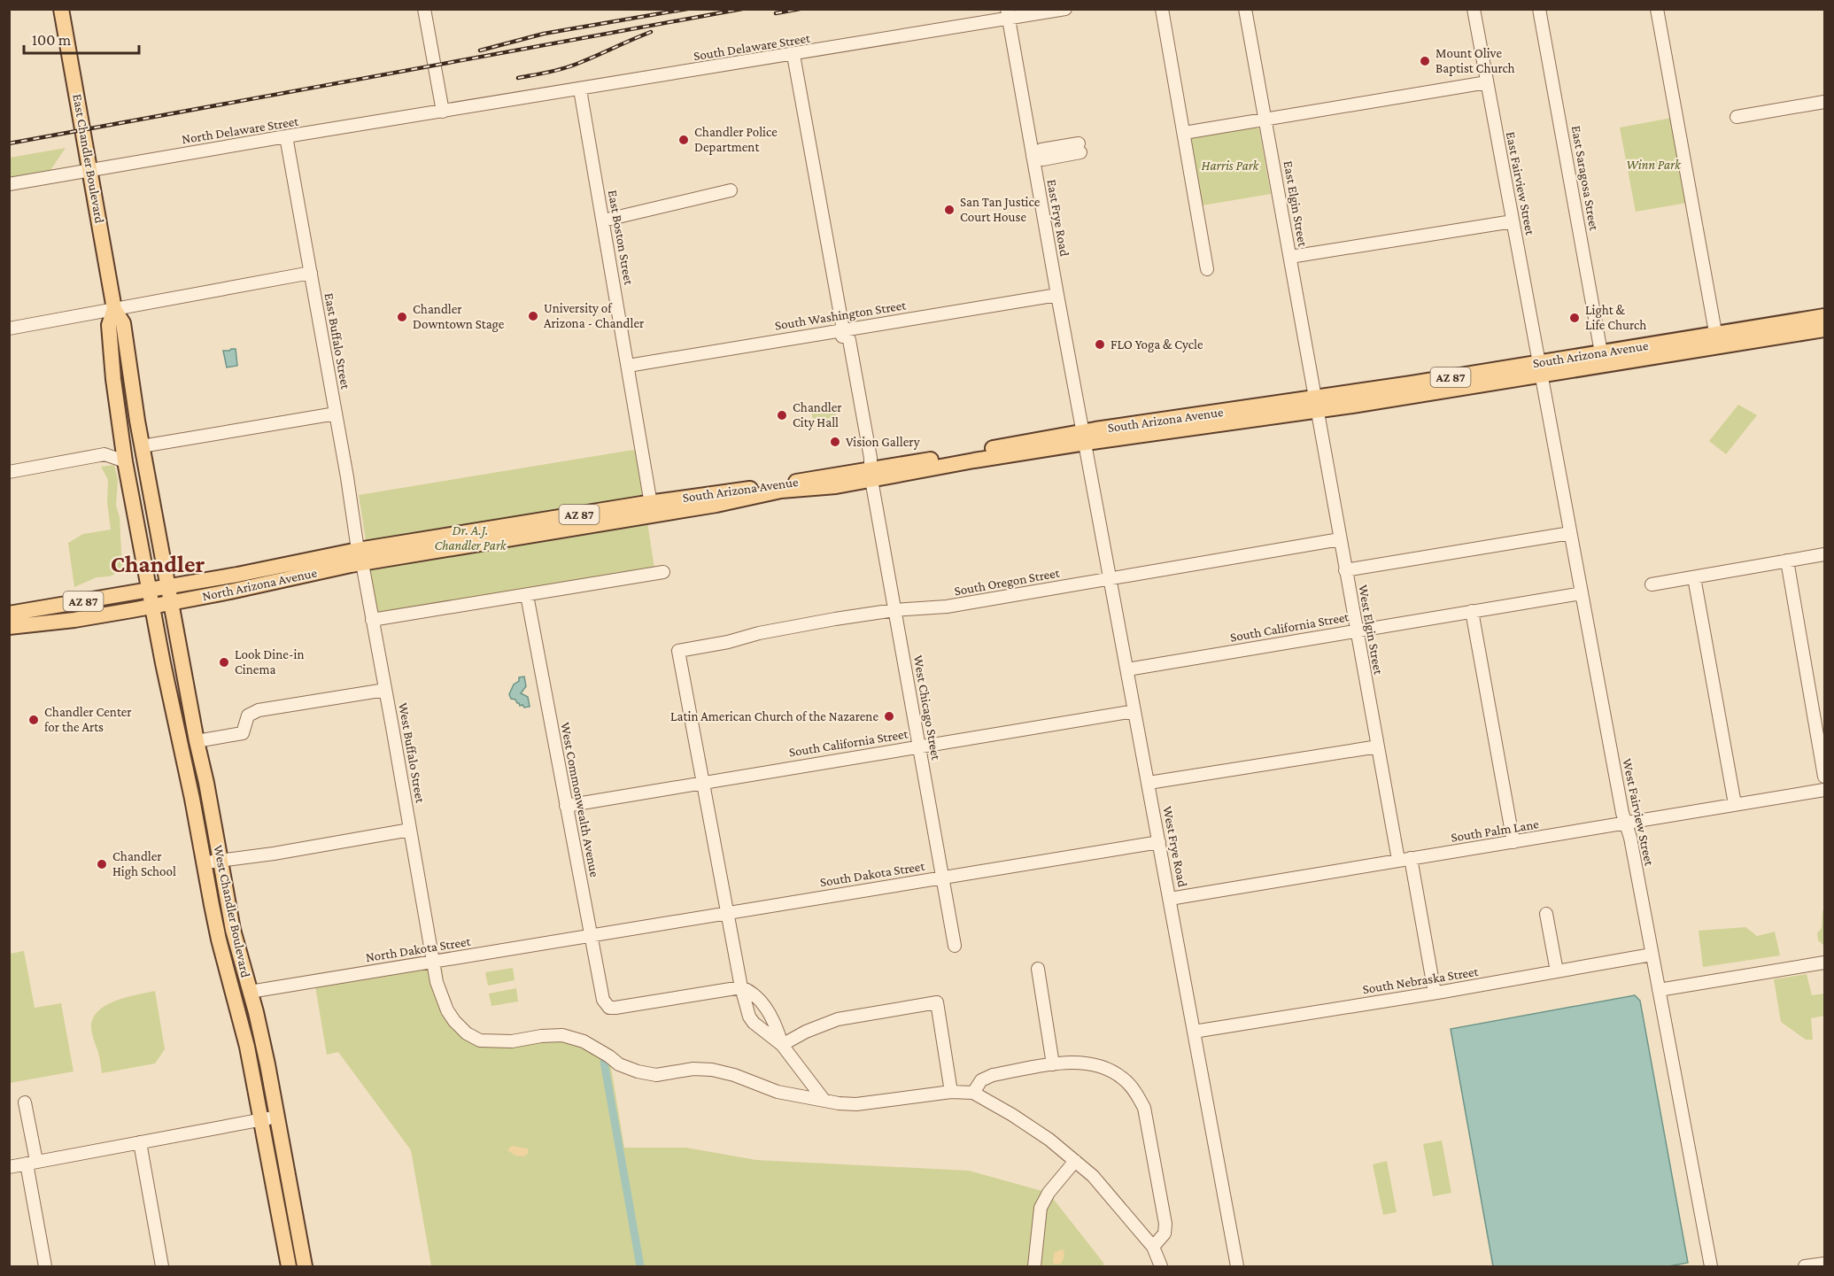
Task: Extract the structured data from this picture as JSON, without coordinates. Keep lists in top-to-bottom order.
{
  "streets": {
    "main road": [
      "East Chandler Boulevard",
      "South Arizona Avenue",
      "AZ 87",
      "North Arizona Avenue",
      "West Chandler Boulevard"
    ],
    "street": [
      "South Delaware Street",
      "North Delaware Street",
      "East Saragosa Street",
      "East Fairview Street",
      "East Elgin Street",
      "East Frye Road",
      "East Boston Street",
      "South Washington Street",
      "East Buffalo Street",
      "South Oregon Street",
      "South California Street",
      "West Elgin Street",
      "West Chicago Street",
      "West Buffalo Street",
      "West Commonwealth Avenue",
      "West Fairview Street",
      "South Palm Lane",
      "West Frye Road",
      "South Dakota Street",
      "North Dakota Street",
      "South Nebraska Street"
    ]
  },
  "crossings": [
    ["South Delaware Street", "North Delaware Street"],
    ["South Delaware Street", "East Frye Road"],
    ["South Delaware Street", "East Boston Street"],
    ["South Delaware Street", "West Chicago Street"],
    ["North Delaware Street", "East Chandler Boulevard"],
    ["North Delaware Street", "East Buffalo Street"],
    ["East Chandler Boulevard", "North Arizona Avenue"],
    ["East Chandler Boulevard", "West Chandler Boulevard"],
    ["East Saragosa Street", "South Arizona Avenue"],
    ["East Fairview Street", "South Arizona Avenue"],
    ["East Fairview Street", "West Fairview Street"],
    ["East Elgin Street", "South Arizona Avenue"],
    ["East Elgin Street", "West Elgin Street"],
    ["East Frye Road", "South Washington Street"],
    ["East Frye Road", "South Arizona Avenue"],
    ["East Frye Road", "West Frye Road"],
    ["East Boston Street", "South Washington Street"],
    ["East Boston Street", "South Arizona Avenue"],
    ["South Washington Street", "West Chicago Street"],
    ["East Buffalo Street", "North Arizona Avenue"],
    ["East Buffalo Street", "West Buffalo Street"],
    ["South Arizona Avenue", "North Arizona Avenue"],
    ["South Arizona Avenue", "West Elgin Street"],
    ["South Arizona Avenue", "West Chicago Street"],
    ["South Arizona Avenue", "West Fairview Street"],
    ["South Arizona Avenue", "West Frye Road"],
    ["South Oregon Street", "South California Street"],
    ["South Oregon Street", "West Elgin Street"],
    ["South Oregon Street", "West Chicago Street"],
    ["South Oregon Street", "West Frye Road"],
    ["North Arizona Avenue", "West Buffalo Street"],
    ["North Arizona Avenue", "West Chandler Boulevard"],
    ["South California Street", "West Elgin Street"],
    ["South California Street", "West Chicago Street"],
    ["South California Street", "West Commonwealth Avenue"],
    ["South California Street", "West Fairview Street"],
    ["South California Street", "West Frye Road"],
    ["West Elgin Street", "South Palm Lane"],
    ["West Chicago Street", "South Dakota Street"],
    ["West Buffalo Street", "North Dakota Street"],
    ["West Commonwealth Avenue", "South Dakota Street"],
    ["West Commonwealth Avenue", "North Dakota Street"],
    ["West Fairview Street", "South Palm Lane"],
    ["West Fairview Street", "South Nebraska Street"],
    ["South Palm Lane", "West Frye Road"],
    ["West Frye Road", "South Dakota Street"],
    ["West Frye Road", "South Nebraska Street"],
    ["South Dakota Street", "North Dakota Street"],
    ["West Chandler Boulevard", "North Dakota Street"]
  ],
  "districts": ["Chandler"],
  "parks": ["Winn Park", "Harris Park", "Dr. A.J. Chandler Park"],
  "places": [
    "Mount Olive Baptist Church",
    "Chandler Police Department",
    "San Tan Justice Court House",
    "University of Arizona - Chandler",
    "Chandler Downtown Stage",
    "Light & Life Church",
    "FLO Yoga & Cycle",
    "Chandler City Hall",
    "Vision Gallery",
    "Look Dine-in Cinema",
    "Latin American Church of the Nazarene",
    "Chandler Center for the Arts",
    "Chandler High School"
  ],
  "scale_bar": "100 m"
}
